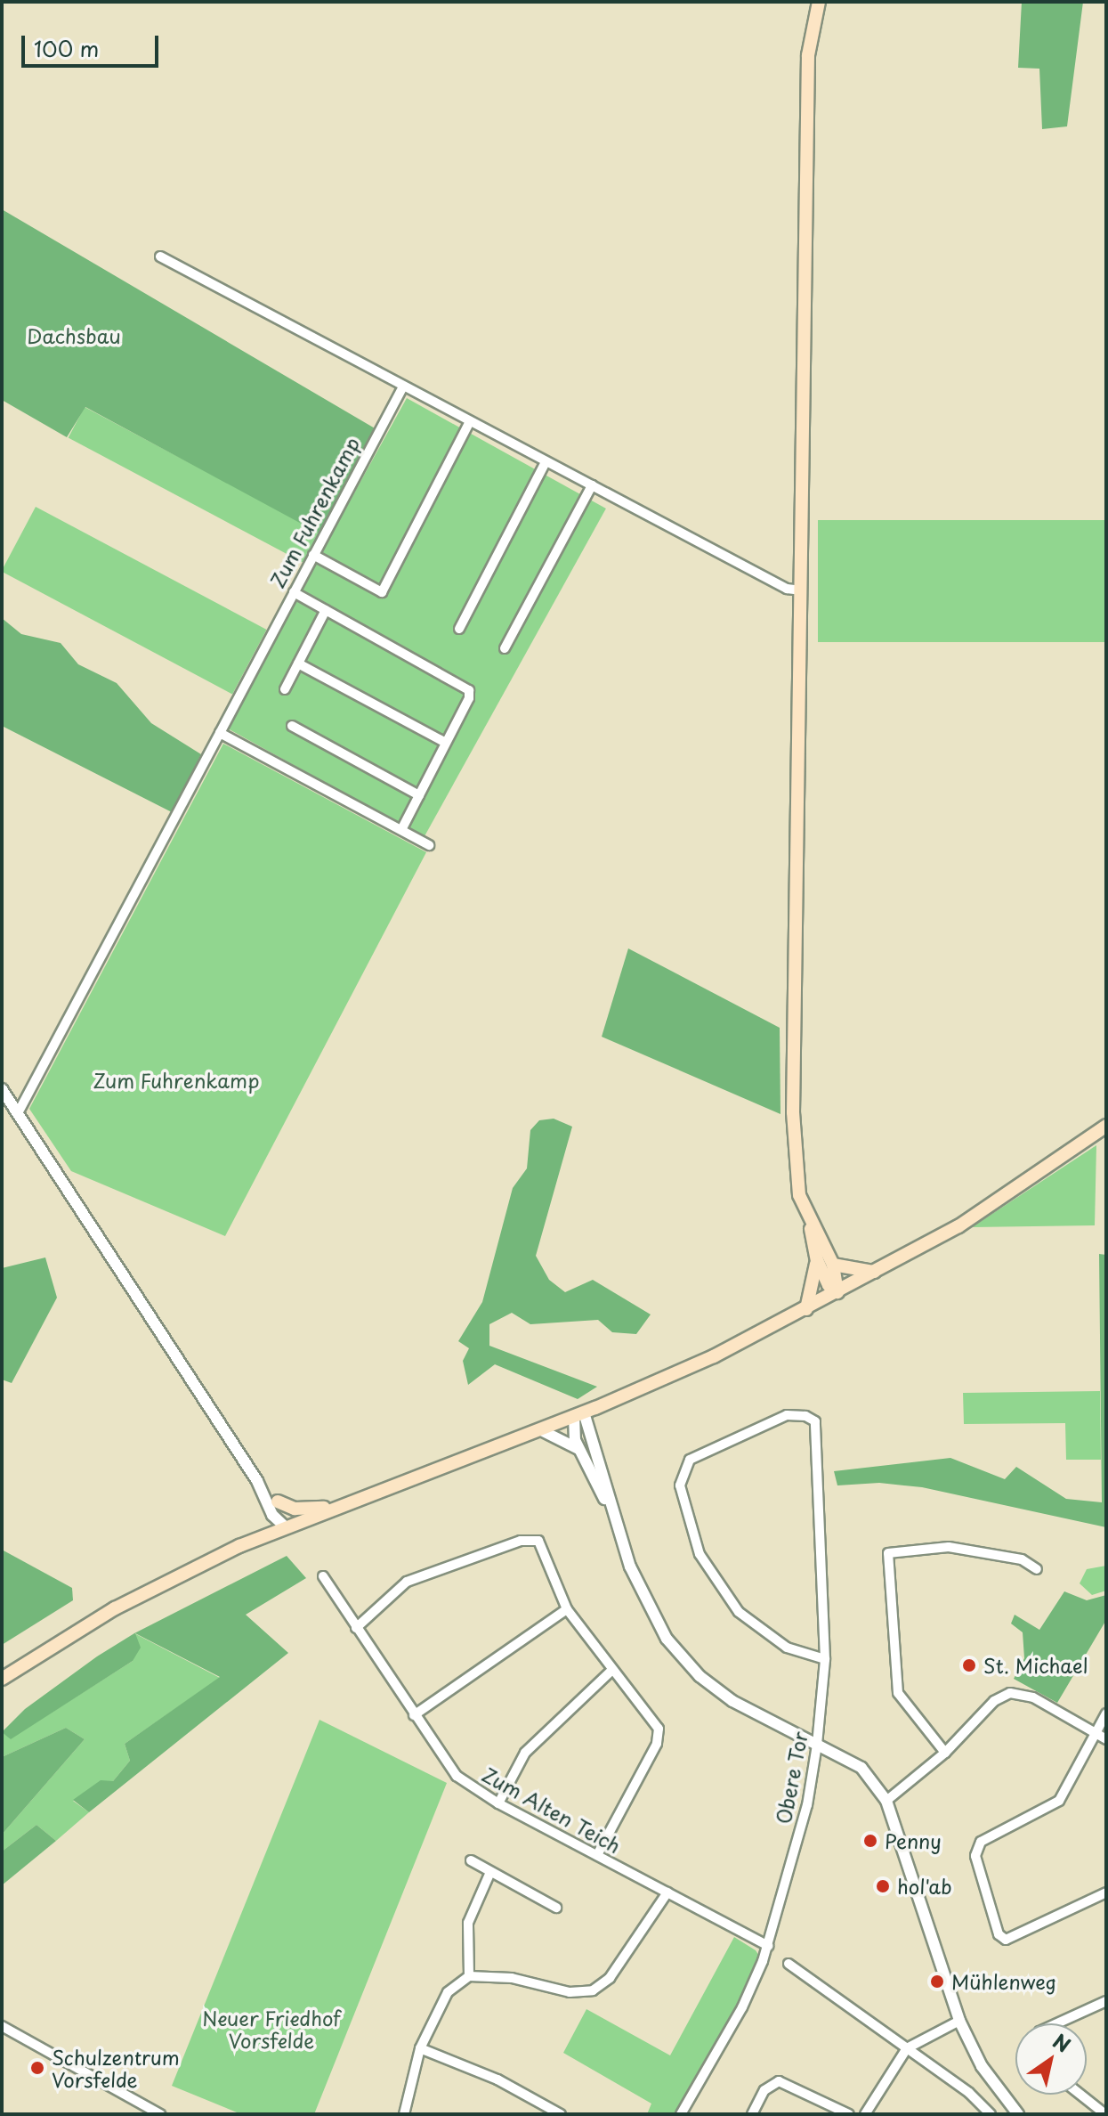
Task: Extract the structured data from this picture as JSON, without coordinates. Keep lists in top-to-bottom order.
{
  "streets": {
    "street": ["Zum Fuhrenkamp", "Obere Tor", "Zum Alten Teich"]
  },
  "crossings": [
    ["Obere Tor", "Zum Alten Teich"]
  ],
  "parks": ["Dachsbau", "Zum Fuhrenkamp", "Neuer Friedhof Vorsfelde"],
  "places": [
    "St. Michael",
    "Penny",
    "hol'ab",
    "Mühlenweg",
    "Schulzentrum Vorsfelde"
  ],
  "scale_bar": "100 m",
  "north": "top right"
}
